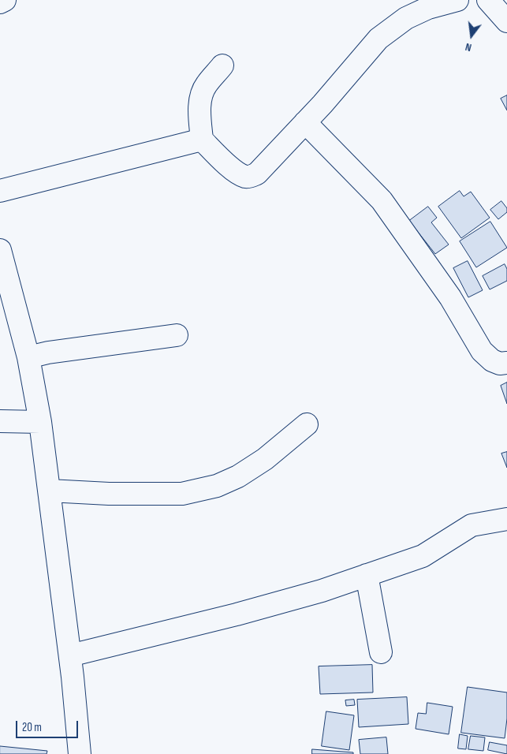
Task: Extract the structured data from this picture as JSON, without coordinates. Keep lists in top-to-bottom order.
{
  "scale_bar": "20 m",
  "north": "bottom"
}
